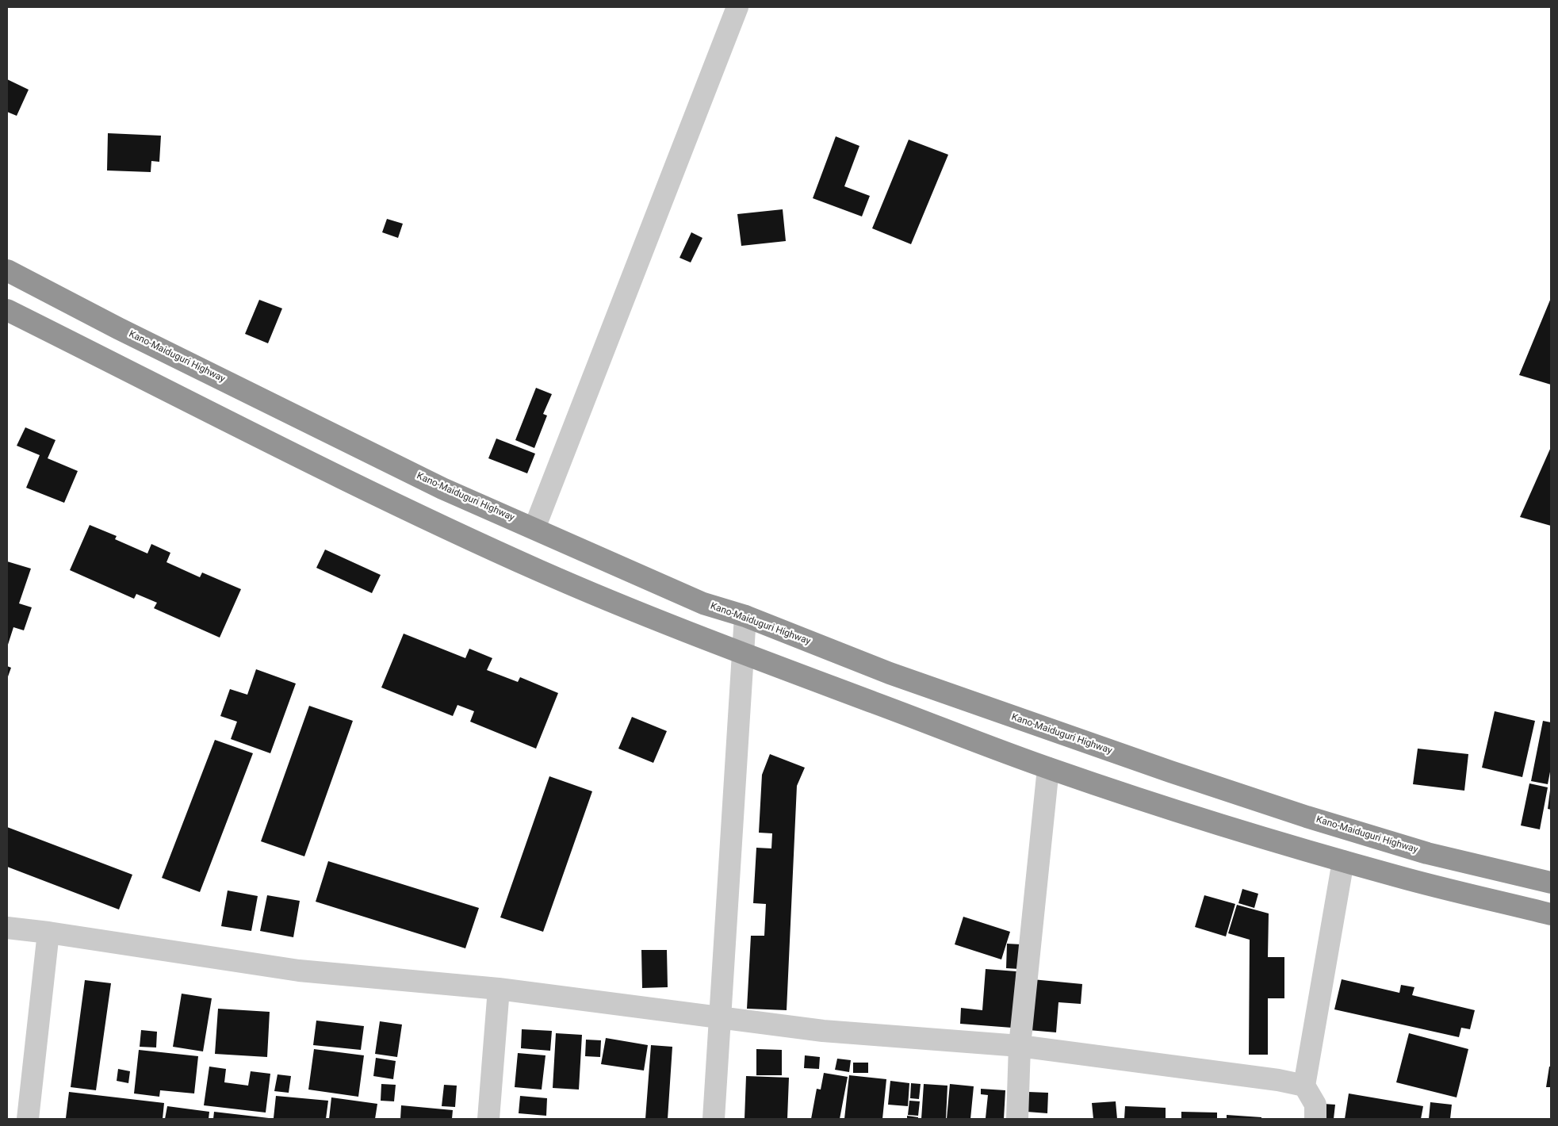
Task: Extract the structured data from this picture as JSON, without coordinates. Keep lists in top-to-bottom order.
{
  "streets": {
    "highway": ["Kano-Maiduguri Highway"]
  }
}
